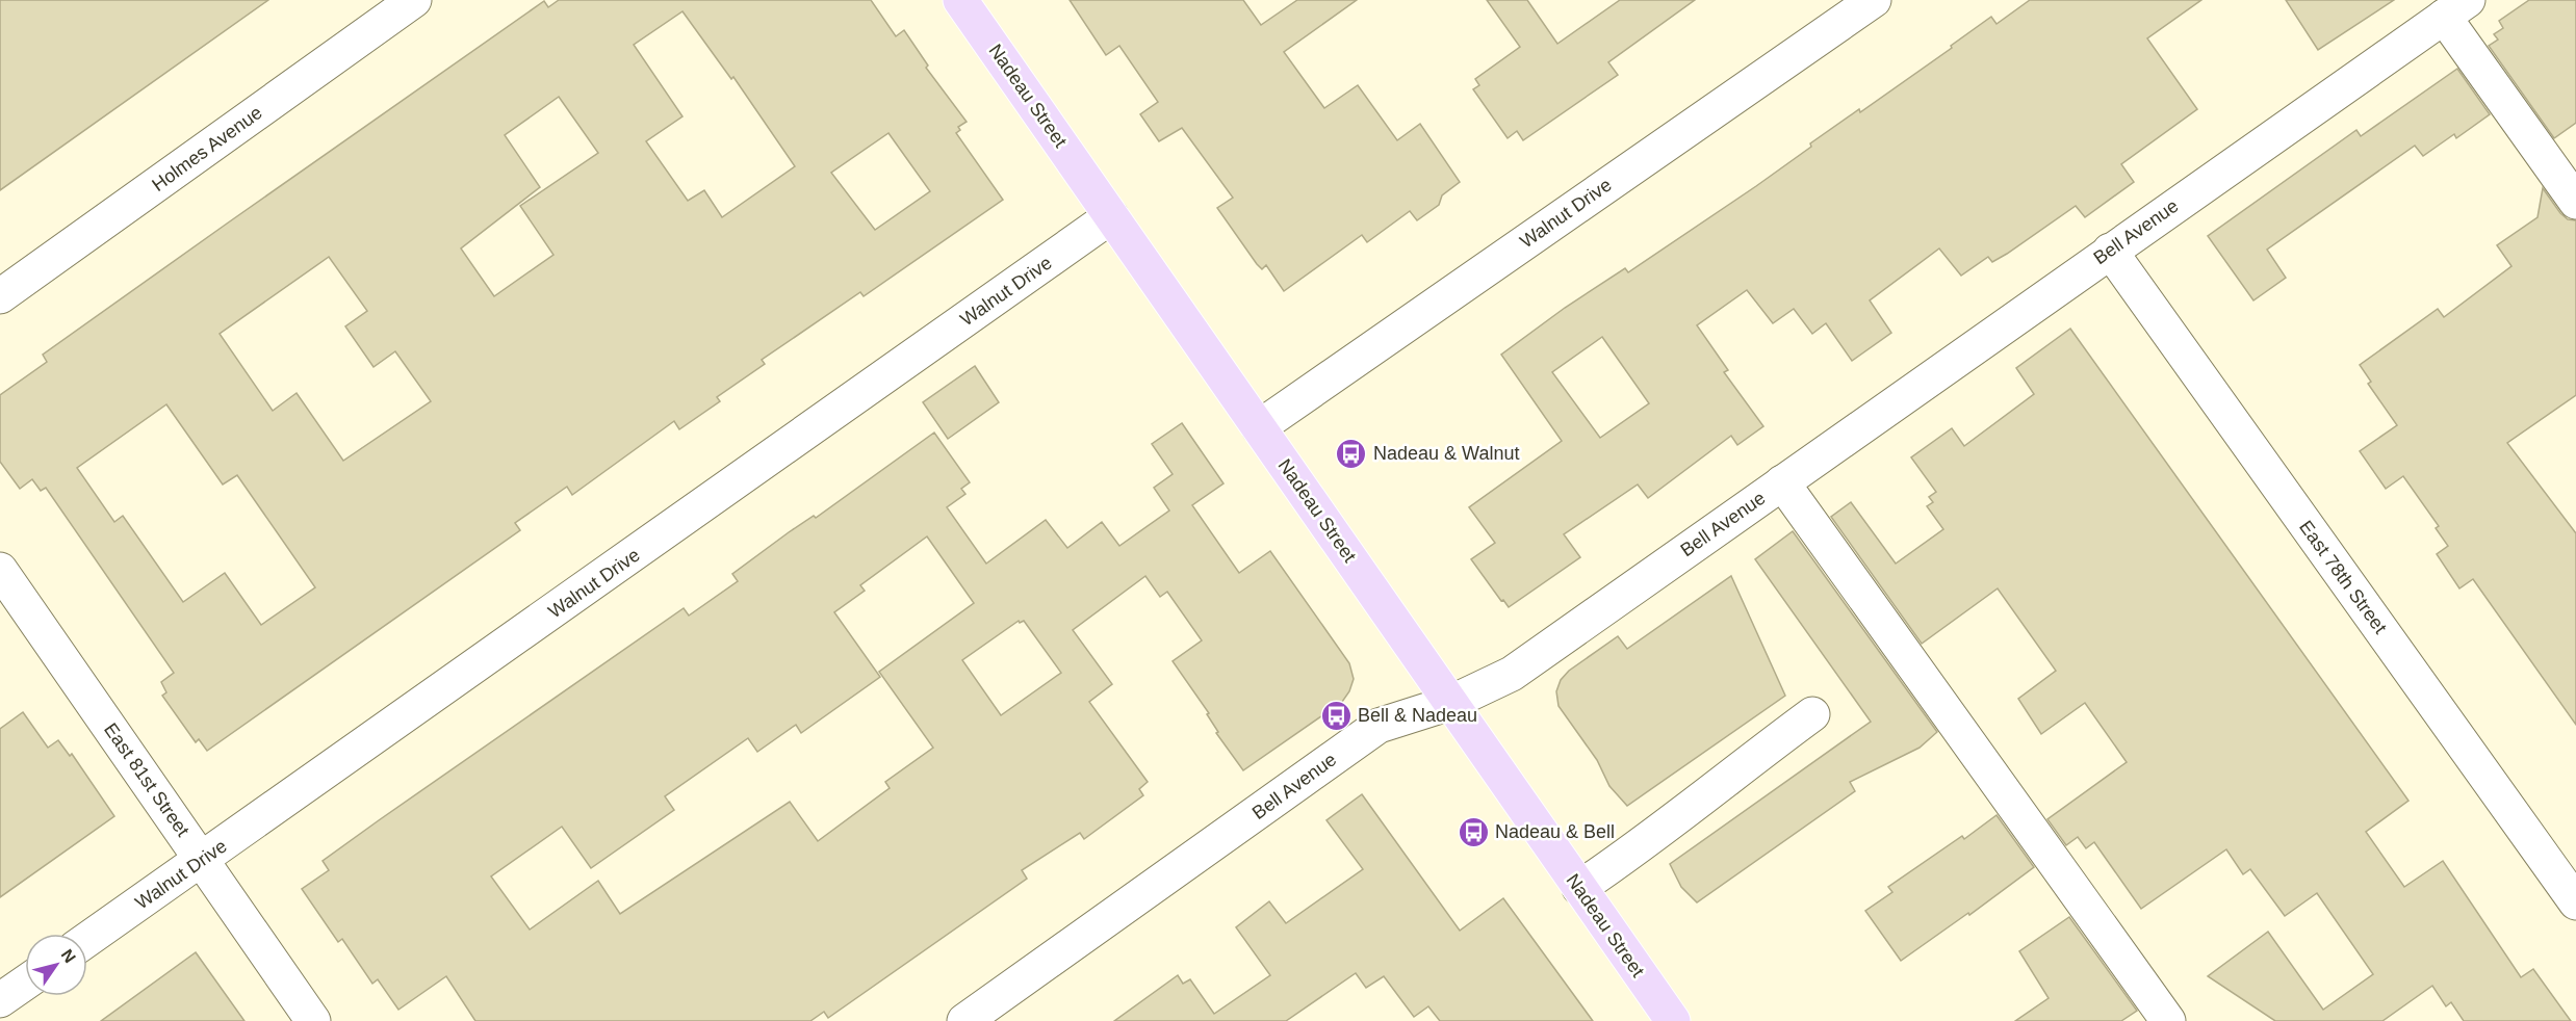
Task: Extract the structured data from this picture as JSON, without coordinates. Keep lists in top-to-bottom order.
{
  "streets": {
    "main road": ["Nadeau Street"],
    "street": [
      "Holmes Avenue",
      "Walnut Drive",
      "Bell Avenue",
      "East 78th Street",
      "East 81st Street"
    ]
  },
  "crossings": [
    ["Nadeau Street", "Walnut Drive"],
    ["Nadeau Street", "Bell Avenue"],
    ["Walnut Drive", "East 81st Street"],
    ["Bell Avenue", "East 78th Street"]
  ],
  "places": {
    "bus stop": ["Nadeau & Walnut", "Bell & Nadeau", "Nadeau & Bell"]
  },
  "north": "top right"
}
